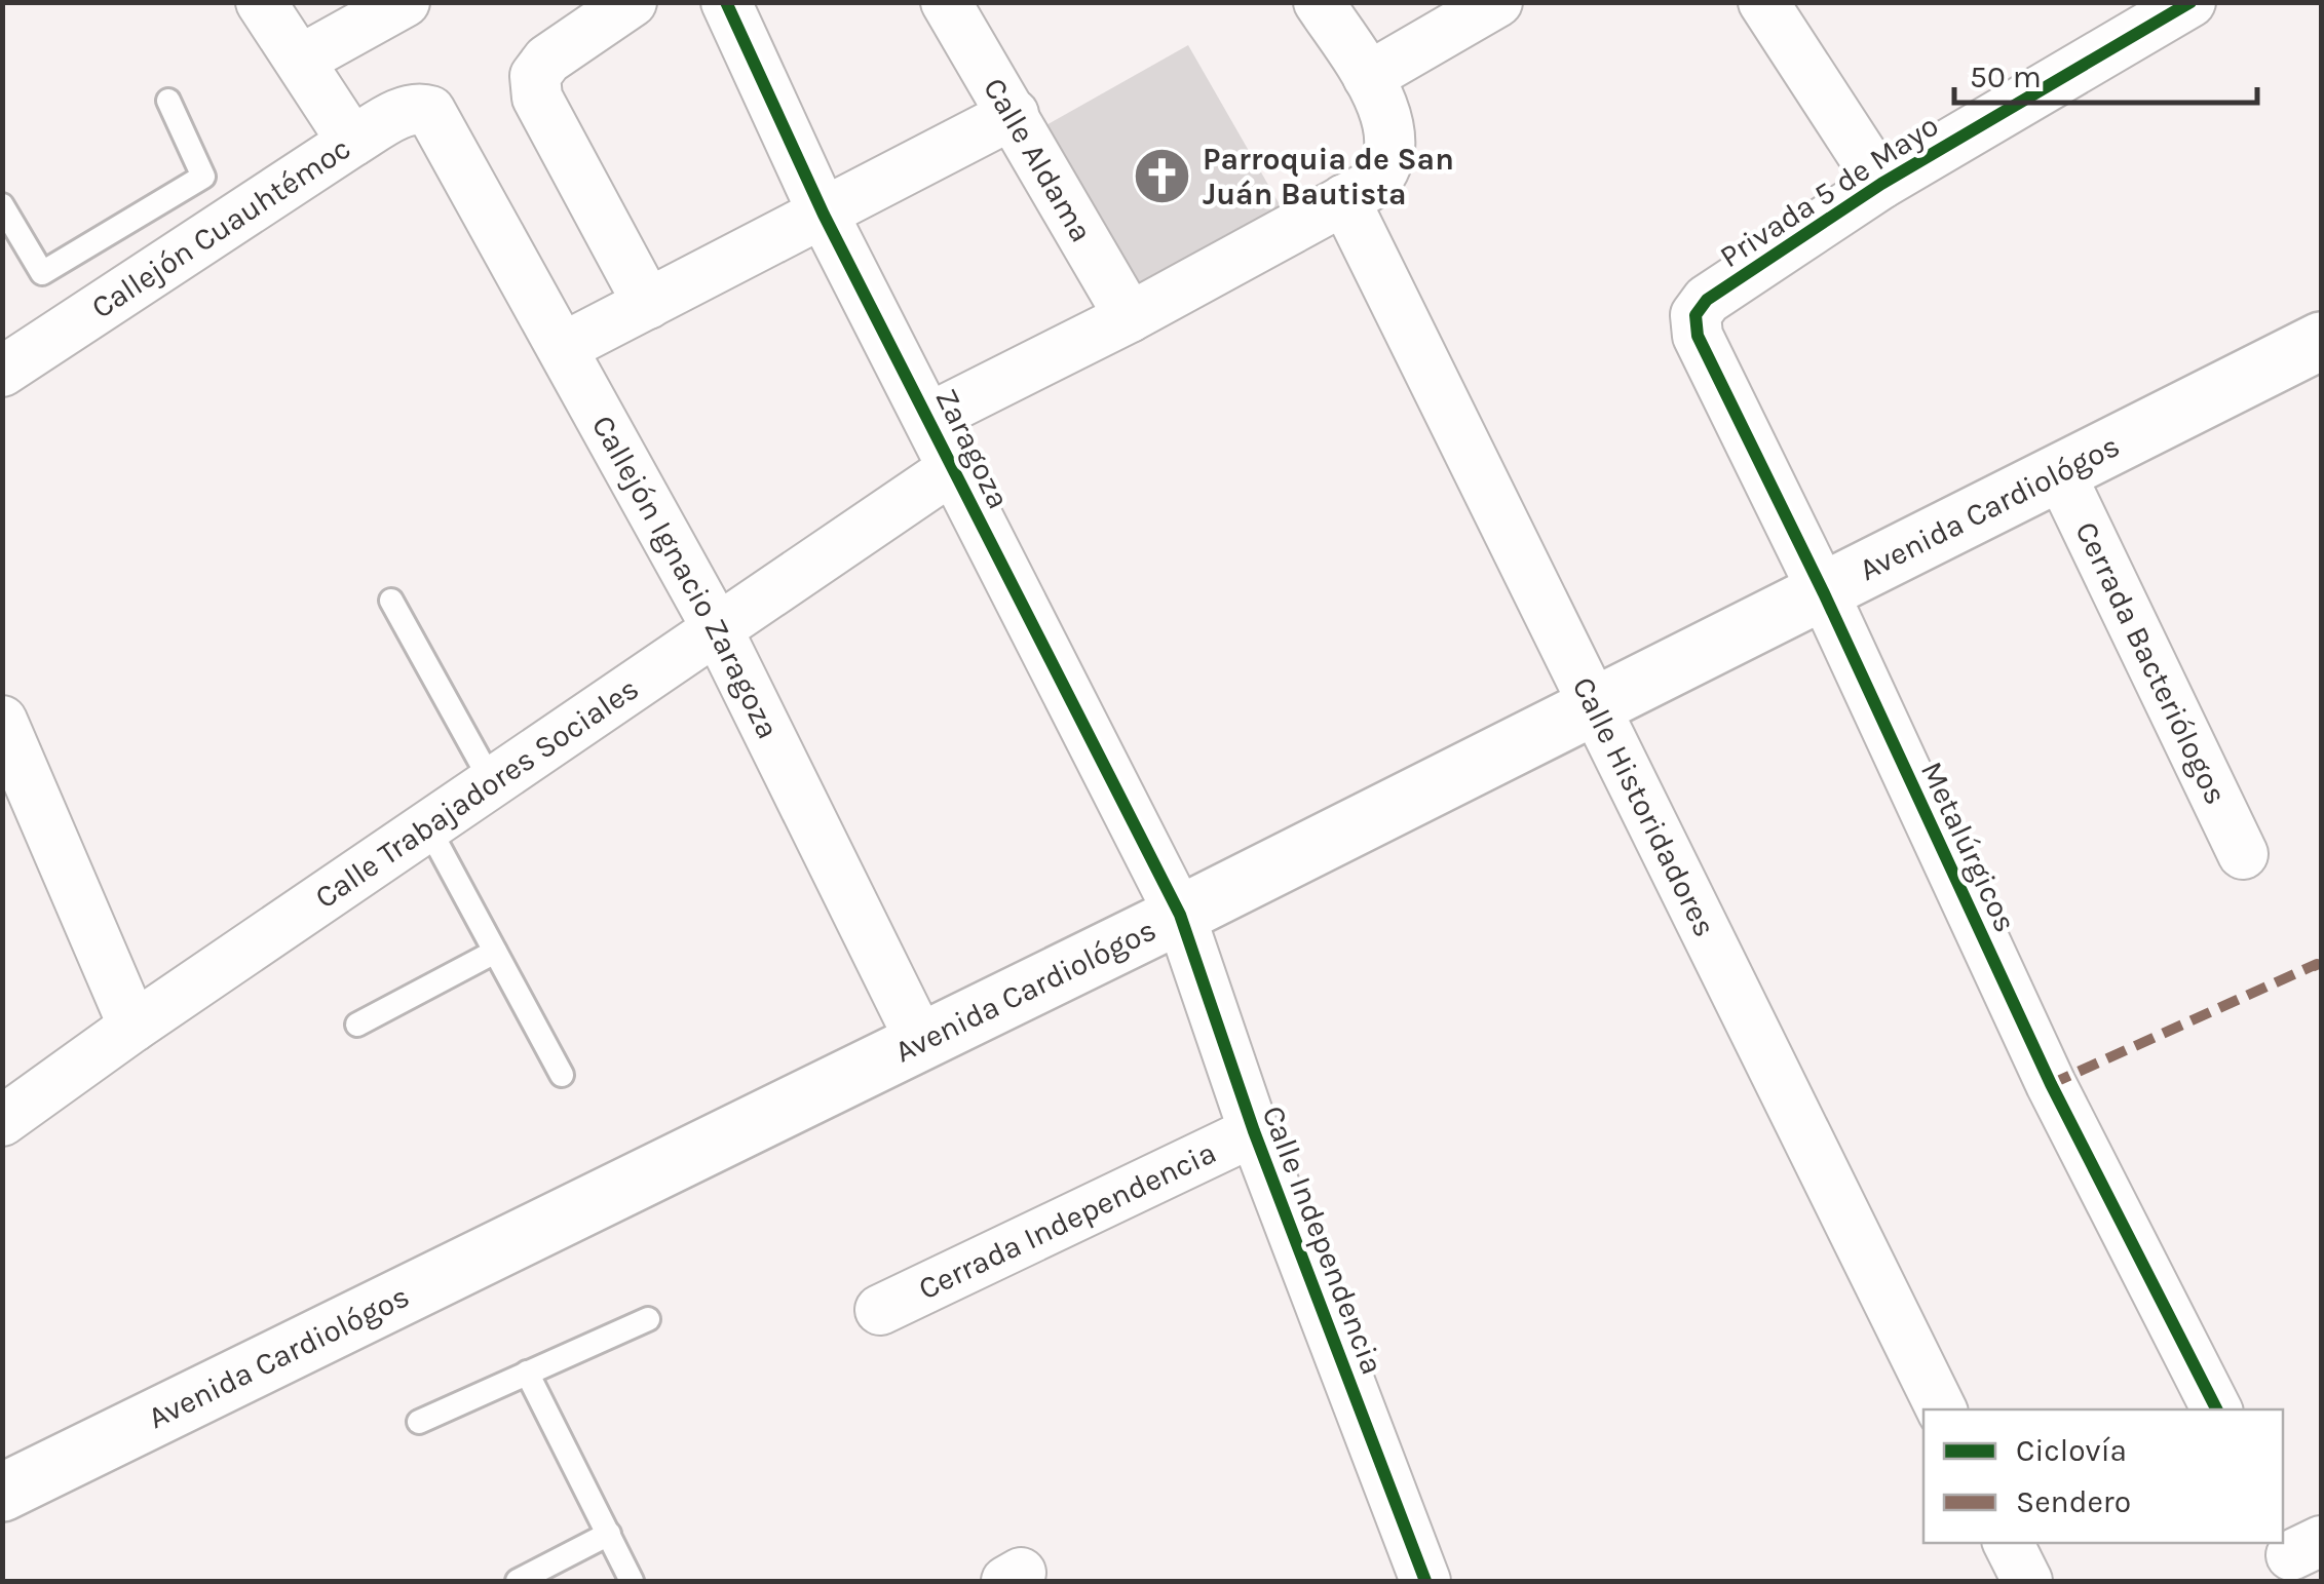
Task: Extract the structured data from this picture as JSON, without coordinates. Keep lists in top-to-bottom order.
{
  "streets": {
    "main road": ["Avenida Cardiológos"],
    "street": [
      "Calle Aldama",
      "Privada 5 de Mayo",
      "Callejón Cuauhtémoc",
      "Zaragoza",
      "Callejón Ignacio Zaragoza",
      "Cerrada Bacteriólogos",
      "Calle Trabajadores Sociales",
      "Calle Historidadores",
      "Metalúrgicos",
      "Cerrada Independencia",
      "Calle Independencia"
    ]
  },
  "crossings": [
    ["Privada 5 de Mayo", "Metalúrgicos"],
    ["Callejón Cuauhtémoc", "Callejón Ignacio Zaragoza"],
    ["Zaragoza", "Avenida Cardiológos"],
    ["Zaragoza", "Calle Trabajadores Sociales"],
    ["Zaragoza", "Calle Independencia"],
    ["Avenida Cardiológos", "Callejón Ignacio Zaragoza"],
    ["Avenida Cardiológos", "Cerrada Bacteriólogos"],
    ["Avenida Cardiológos", "Calle Historidadores"],
    ["Avenida Cardiológos", "Metalúrgicos"],
    ["Avenida Cardiológos", "Calle Independencia"],
    ["Callejón Ignacio Zaragoza", "Calle Trabajadores Sociales"],
    ["Cerrada Independencia", "Calle Independencia"]
  ],
  "places": {
    "church": ["Parroquia de San Juán Bautista"]
  },
  "legend": ["Ciclovía", "Sendero"],
  "scale_bar": "50 m"
}
